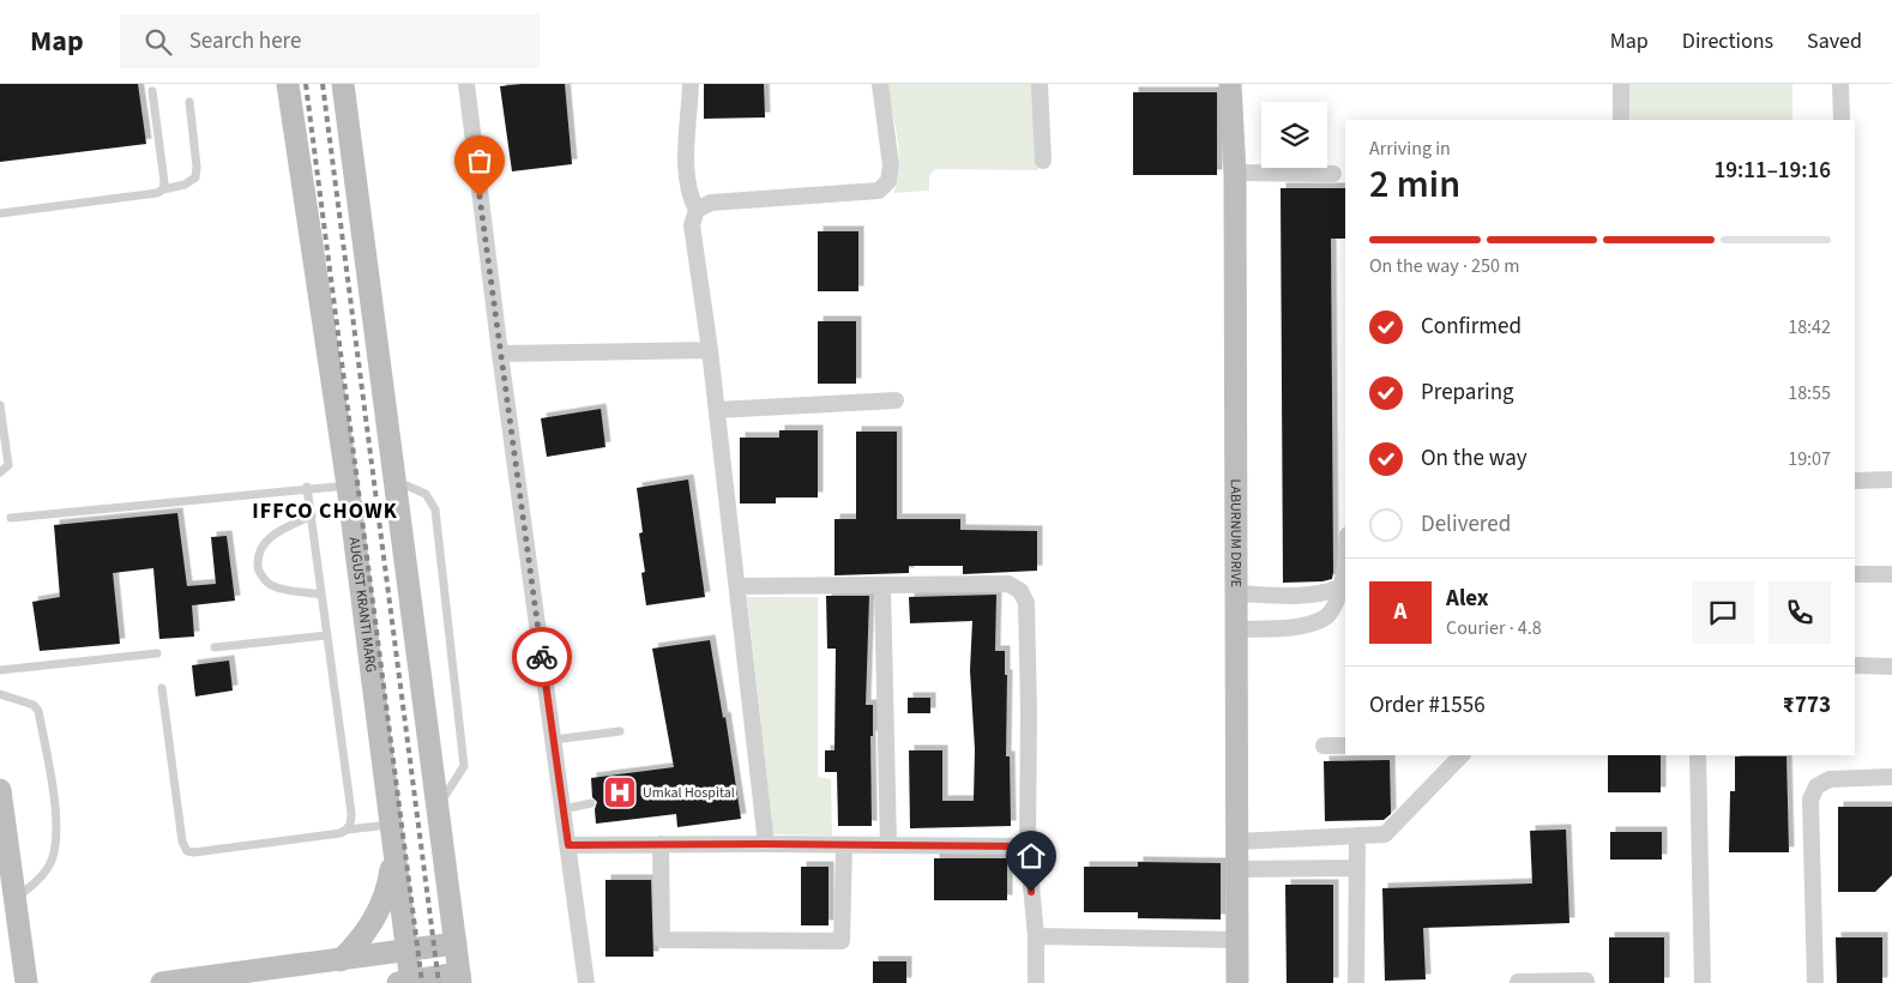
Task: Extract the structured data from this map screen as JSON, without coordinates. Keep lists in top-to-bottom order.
{
  "streets": {
    "main road": ["LABURNUM DRIVE", "AUGUST KRANTI MARG"]
  },
  "districts": ["IFFCO CHOWK"],
  "places": {
    "hospital": ["Umkal Hospital"]
  },
  "page": {
    "header": "Map",
    "search": "Search here",
    "nav": ["Map", "Directions", "Saved"],
    "heading": ["2 min", "Arriving in", "19:11–19:16"],
    "panel": [
      "Alex",
      "Courier · 4.8",
      "Order #1556",
      "₹773"
    ],
    "bar": "On the way · 250 m",
    "list": [
      ["Confirmed", "18:42"],
      ["Preparing", "18:55"],
      ["On the way", "19:07"],
      "Delivered"
    ],
    "round": "A"
  }
}
